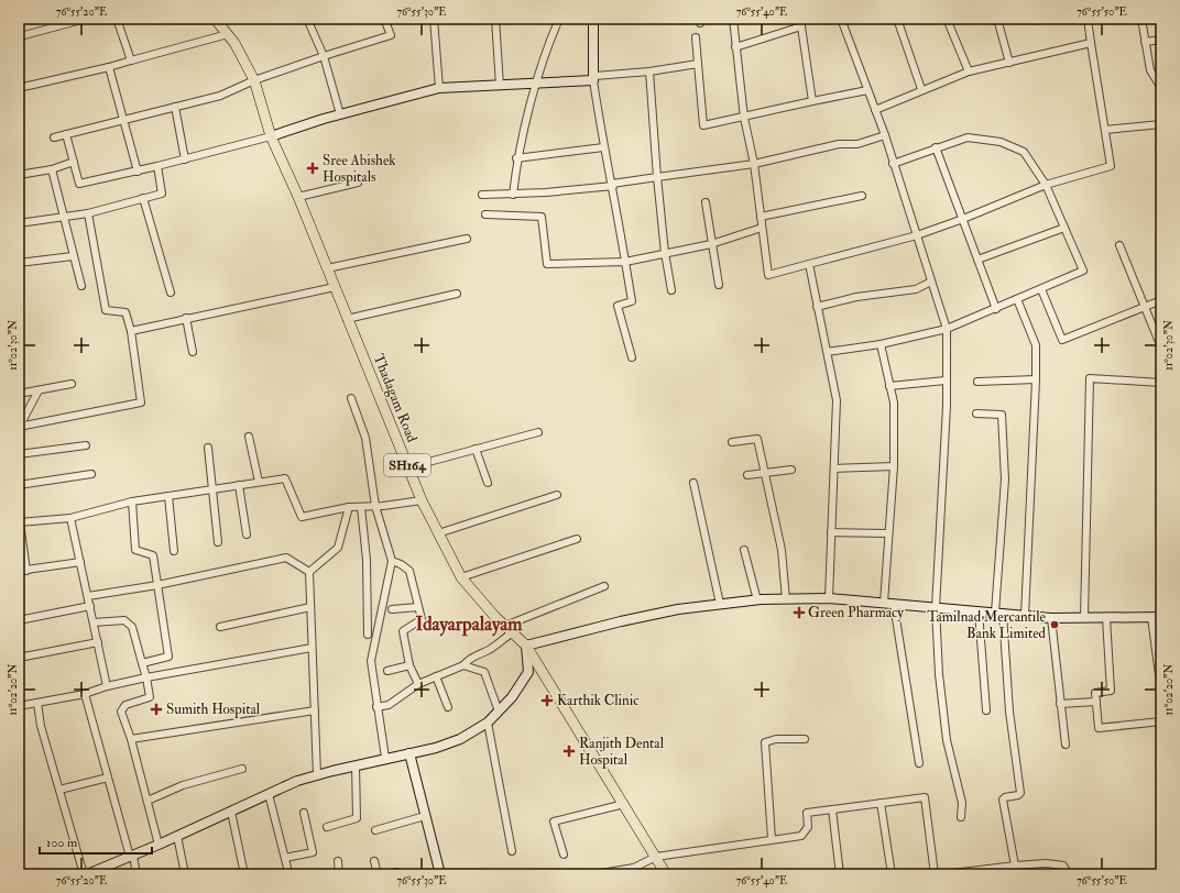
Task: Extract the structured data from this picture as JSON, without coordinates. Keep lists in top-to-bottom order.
{
  "streets": {
    "main road": ["Thadagam Road", "SH164"]
  },
  "districts": ["Idayarpalayam"],
  "places": {
    "health": [
      "Sree Abishek Hospitals",
      "Green Pharmacy",
      "Karthik Clinic",
      "Sumith Hospital",
      "Ranjith Dental Hospital"
    ],
    "other": ["Tamilnad Mercantile Bank Limited"]
  },
  "scale_bar": "100 m",
  "coordinates": [
    "76°55'20\"E",
    "76°55'30\"E",
    "76°55'40\"E",
    "76°55'50\"E",
    "11°02'30\"N",
    "11°02'20\"N"
  ]
}
